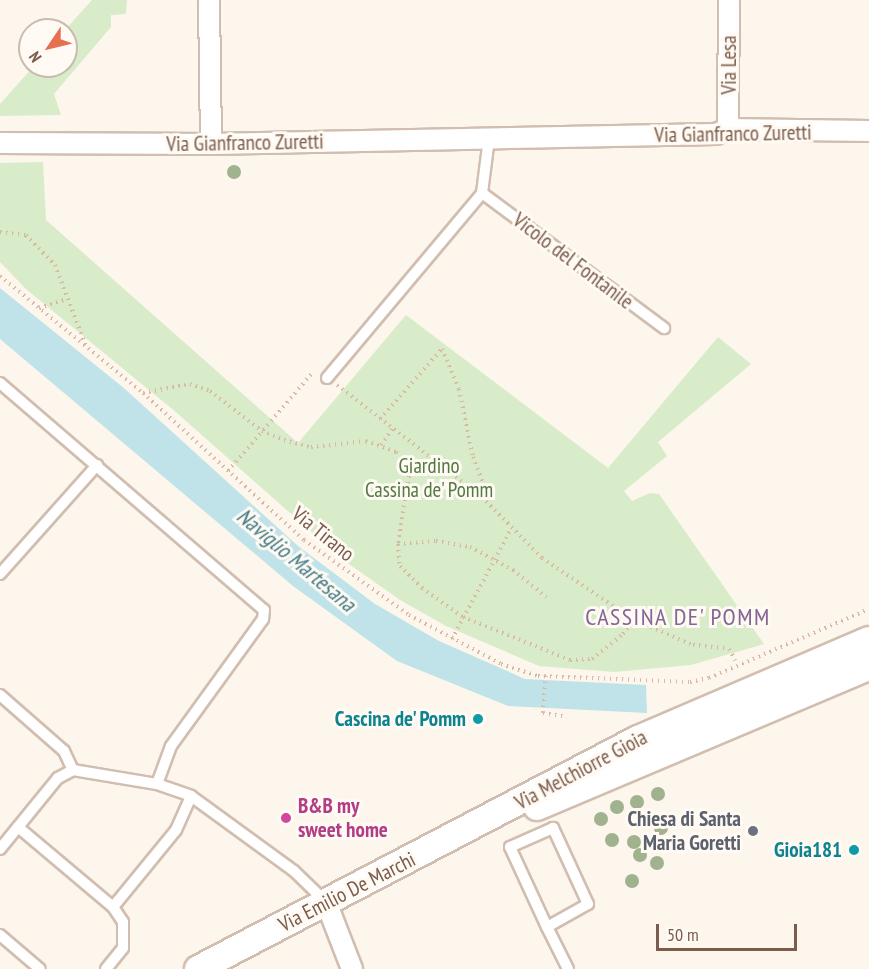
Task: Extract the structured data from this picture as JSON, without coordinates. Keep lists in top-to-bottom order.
{
  "streets": {
    "street": [
      "Via Lesa",
      "Via Gianfranco Zuretti",
      "Via Melchiorre Gioia",
      "Via Emilio De Marchi"
    ],
    "lane": ["Vicolo del Fontanile"],
    "path": ["Via Tirano"]
  },
  "crossings": [
    ["Via Lesa", "Via Gianfranco Zuretti"],
    ["Via Melchiorre Gioia", "Via Emilio De Marchi"]
  ],
  "districts": ["CASSINA DE' POMM"],
  "water": ["Naviglio Martesana"],
  "parks": ["Giardino Cassina de' Pomm"],
  "places": [
    "Cascina de' Pomm",
    "B&B my sweet home",
    "Chiesa di Santa Maria Goretti",
    "Gioia181"
  ],
  "scale_bar": "50 m",
  "north": "bottom left"
}
